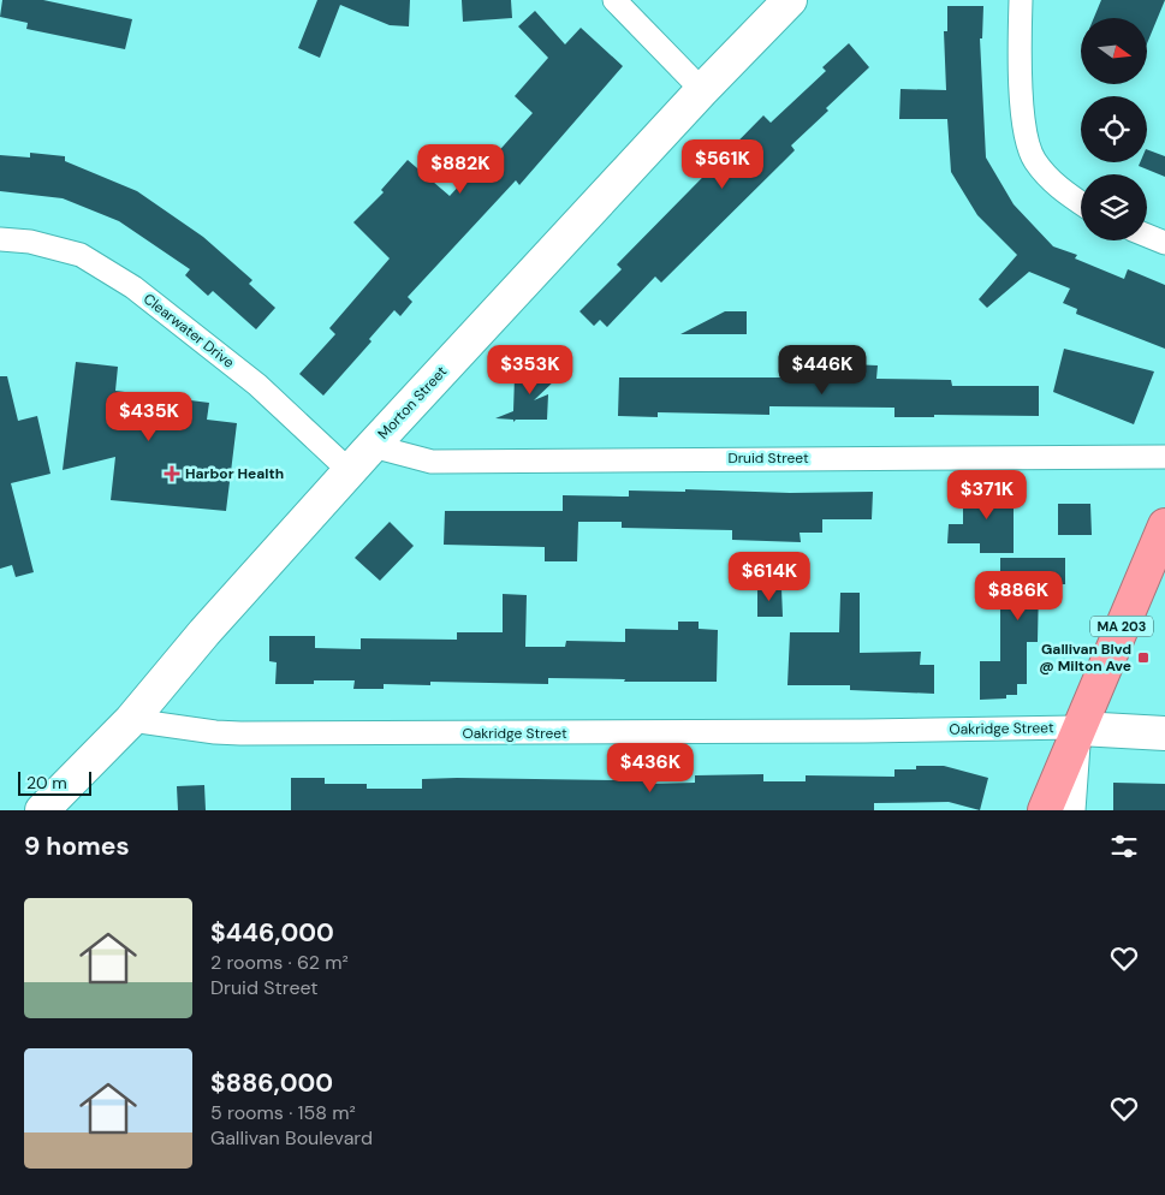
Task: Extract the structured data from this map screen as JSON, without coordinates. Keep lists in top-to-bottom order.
{
  "streets": {
    "highway": ["MA 203"],
    "main road": ["Morton Street"],
    "street": ["Clearwater Drive", "Druid Street", "Oakridge Street"]
  },
  "crossings": [
    ["Clearwater Drive", "Morton Street"],
    ["Morton Street", "Druid Street"],
    ["Morton Street", "Oakridge Street"],
    ["MA 203", "Oakridge Street"]
  ],
  "places": {
    "health": ["Harbor Health"],
    "transit": ["Gallivan Blvd @ Milton Ave"]
  },
  "scale_bar": "20 m",
  "north": "right",
  "page": {
    "price": [
      "$561K",
      "$882K",
      "$353K",
      "$446K",
      "$435K",
      "$371K",
      "$614K",
      "$886K",
      "$436K"
    ],
    "scale": "20 m",
    "heading": "9 homes",
    "list": [
      {
        "name": "$446,000",
        "note": "2 rooms · 62 m² · Druid Street"
      },
      {
        "name": "$886,000",
        "note": "5 rooms · 158 m² · Gallivan Boulevard"
      }
    ]
  }
}
